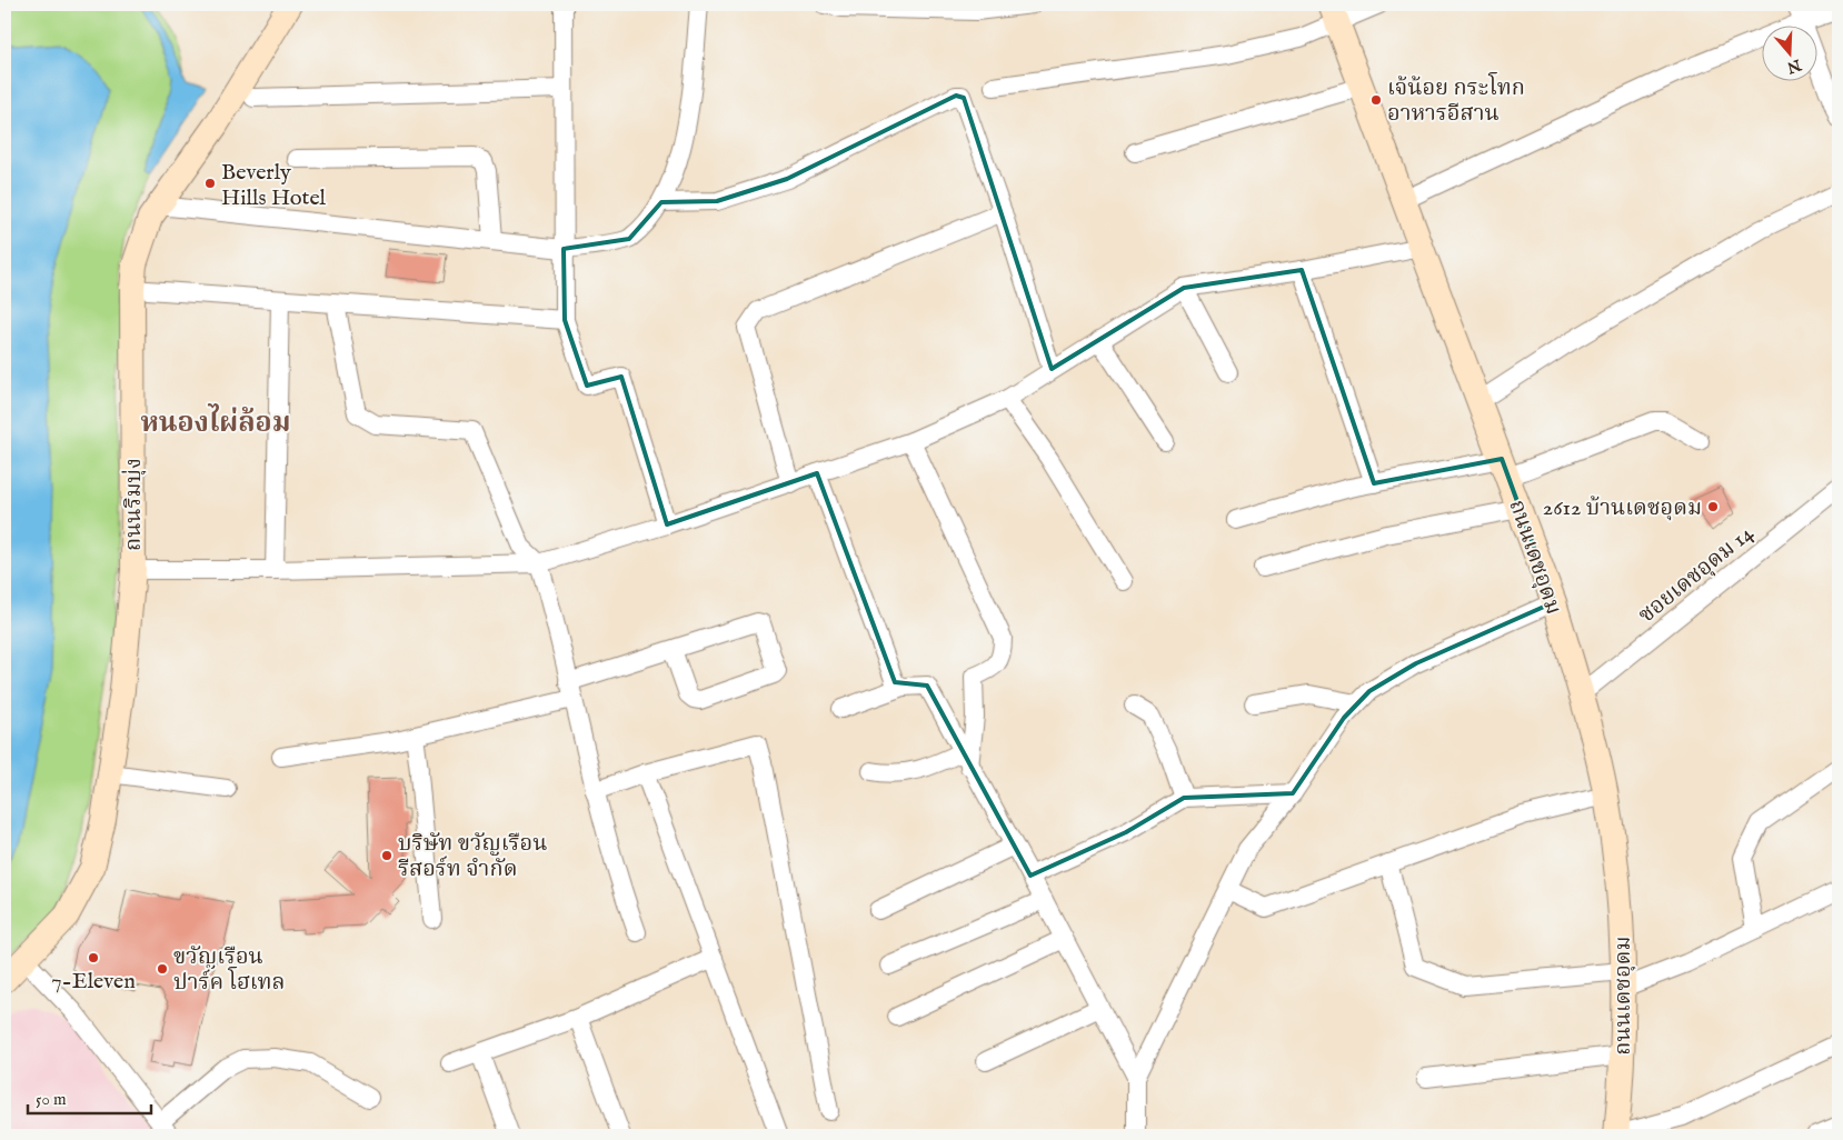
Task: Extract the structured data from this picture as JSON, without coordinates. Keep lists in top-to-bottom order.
{
  "streets": {
    "main road": ["ถนนริมบุ่ง", "ถนนเดชอุดม"],
    "street": ["ซอยเดชอุดม 14"]
  },
  "crossings": [
    ["ถนนเดชอุดม", "ซอยเดชอุดม 14"]
  ],
  "districts": ["หนองไผ่ล้อม"],
  "places": [
    "เจ้น้อย กระโทก อาหารอีสาน",
    "Beverly Hills Hotel",
    "2612 บ้านเดชอุดม",
    "บริษัท ขวัญเรือน รีสอร์ท จำกัด",
    "7-Eleven",
    "ขวัญเรือน ปาร์ค โฮเทล"
  ],
  "scale_bar": "50 m",
  "north": "bottom"
}
